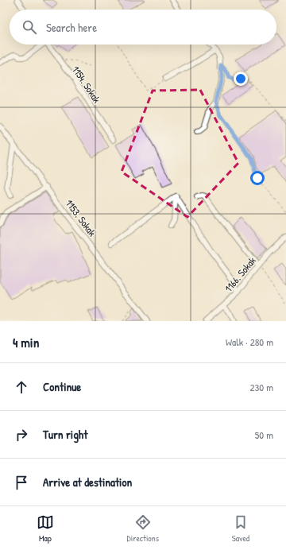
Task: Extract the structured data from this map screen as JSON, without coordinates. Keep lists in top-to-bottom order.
{
  "streets": {
    "street": ["1154. Sokak", "1153. Sokak", "1166. Sokak"]
  },
  "page": {
    "search": "Search here",
    "heading": ["4 min", "Walk · 280 m"],
    "list": [
      ["Continue", "230 m"],
      ["Turn right", "50 m"],
      "Arrive at destination"
    ],
    "nav": ["Map", "Directions", "Saved"]
  }
}
